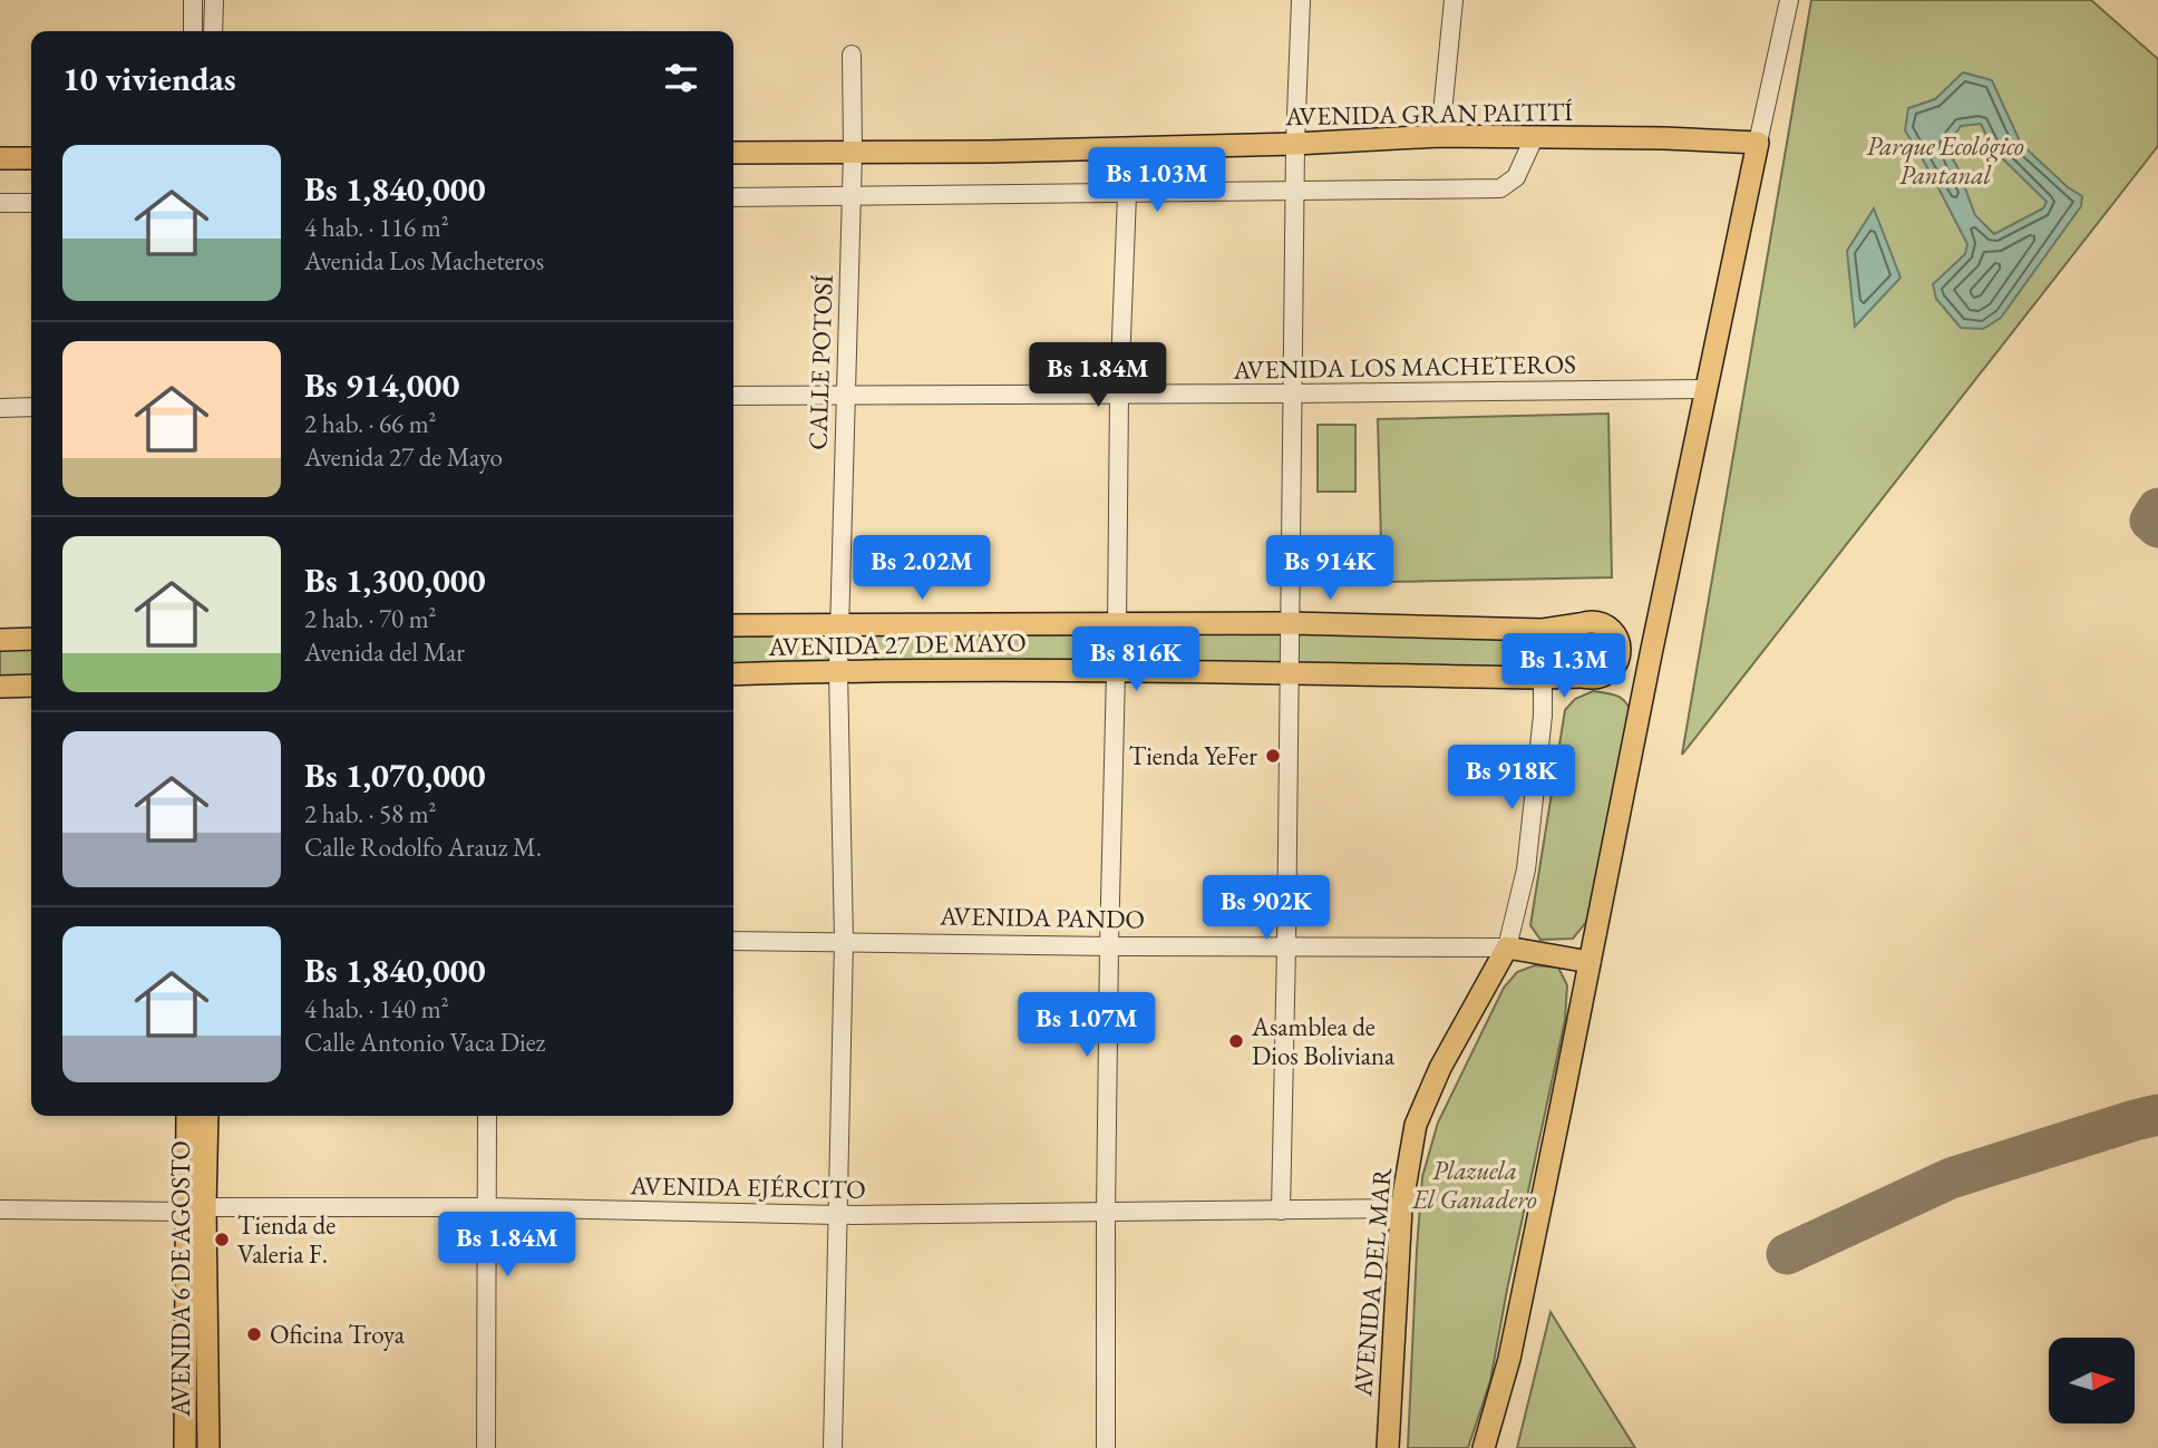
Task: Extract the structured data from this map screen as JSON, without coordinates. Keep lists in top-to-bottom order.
{
  "streets": {
    "main road": [
      "AVENIDA GRAN PAITITÍ",
      "AVENIDA 27 DE MAYO",
      "AVENIDA PANDO",
      "AVENIDA 6 DE AGOSTO",
      "AVENIDA DEL MAR"
    ],
    "street": ["CALLE POTOSÍ", "AVENIDA LOS MACHETEROS", "AVENIDA EJÉRCITO"]
  },
  "crossings": [
    ["AVENIDA GRAN PAITITÍ", "CALLE POTOSÍ"],
    ["CALLE POTOSÍ", "AVENIDA LOS MACHETEROS"],
    ["CALLE POTOSÍ", "AVENIDA 27 DE MAYO"],
    ["CALLE POTOSÍ", "AVENIDA PANDO"],
    ["CALLE POTOSÍ", "AVENIDA EJÉRCITO"],
    ["AVENIDA 27 DE MAYO", "AVENIDA DEL MAR"],
    ["AVENIDA PANDO", "AVENIDA DEL MAR"],
    ["AVENIDA EJÉRCITO", "AVENIDA 6 DE AGOSTO"],
    ["AVENIDA EJÉRCITO", "AVENIDA DEL MAR"]
  ],
  "parks": ["Parque Ecológico Pantanal", "Plazuela El Ganadero"],
  "places": [
    "Tienda YeFer",
    "Asamblea de Dios Boliviana",
    "Tienda de Valeria F.",
    "Oficina Troya"
  ],
  "north": "right",
  "page": {
    "heading": "10 viviendas",
    "list": [
      {
        "name": "Bs 1,840,000",
        "note": "4 hab. · 116 m² · Avenida Los Macheteros"
      },
      {
        "name": "Bs 914,000",
        "note": "2 hab. · 66 m² · Avenida 27 de Mayo"
      },
      {
        "name": "Bs 1,300,000",
        "note": "2 hab. · 70 m² · Avenida del Mar"
      },
      {
        "name": "Bs 1,070,000",
        "note": "2 hab. · 58 m² · Calle Rodolfo Arauz M."
      },
      {
        "name": "Bs 1,840,000",
        "note": "4 hab. · 140 m² · Calle Antonio Vaca Diez"
      }
    ],
    "price": [
      "Bs 1.03M",
      "Bs 1.84M",
      "Bs 2.02M",
      "Bs 914K",
      "Bs 816K",
      "Bs 1.3M",
      "Bs 918K",
      "Bs 902K",
      "Bs 1.07M",
      "Bs 1.84M"
    ]
  }
}
